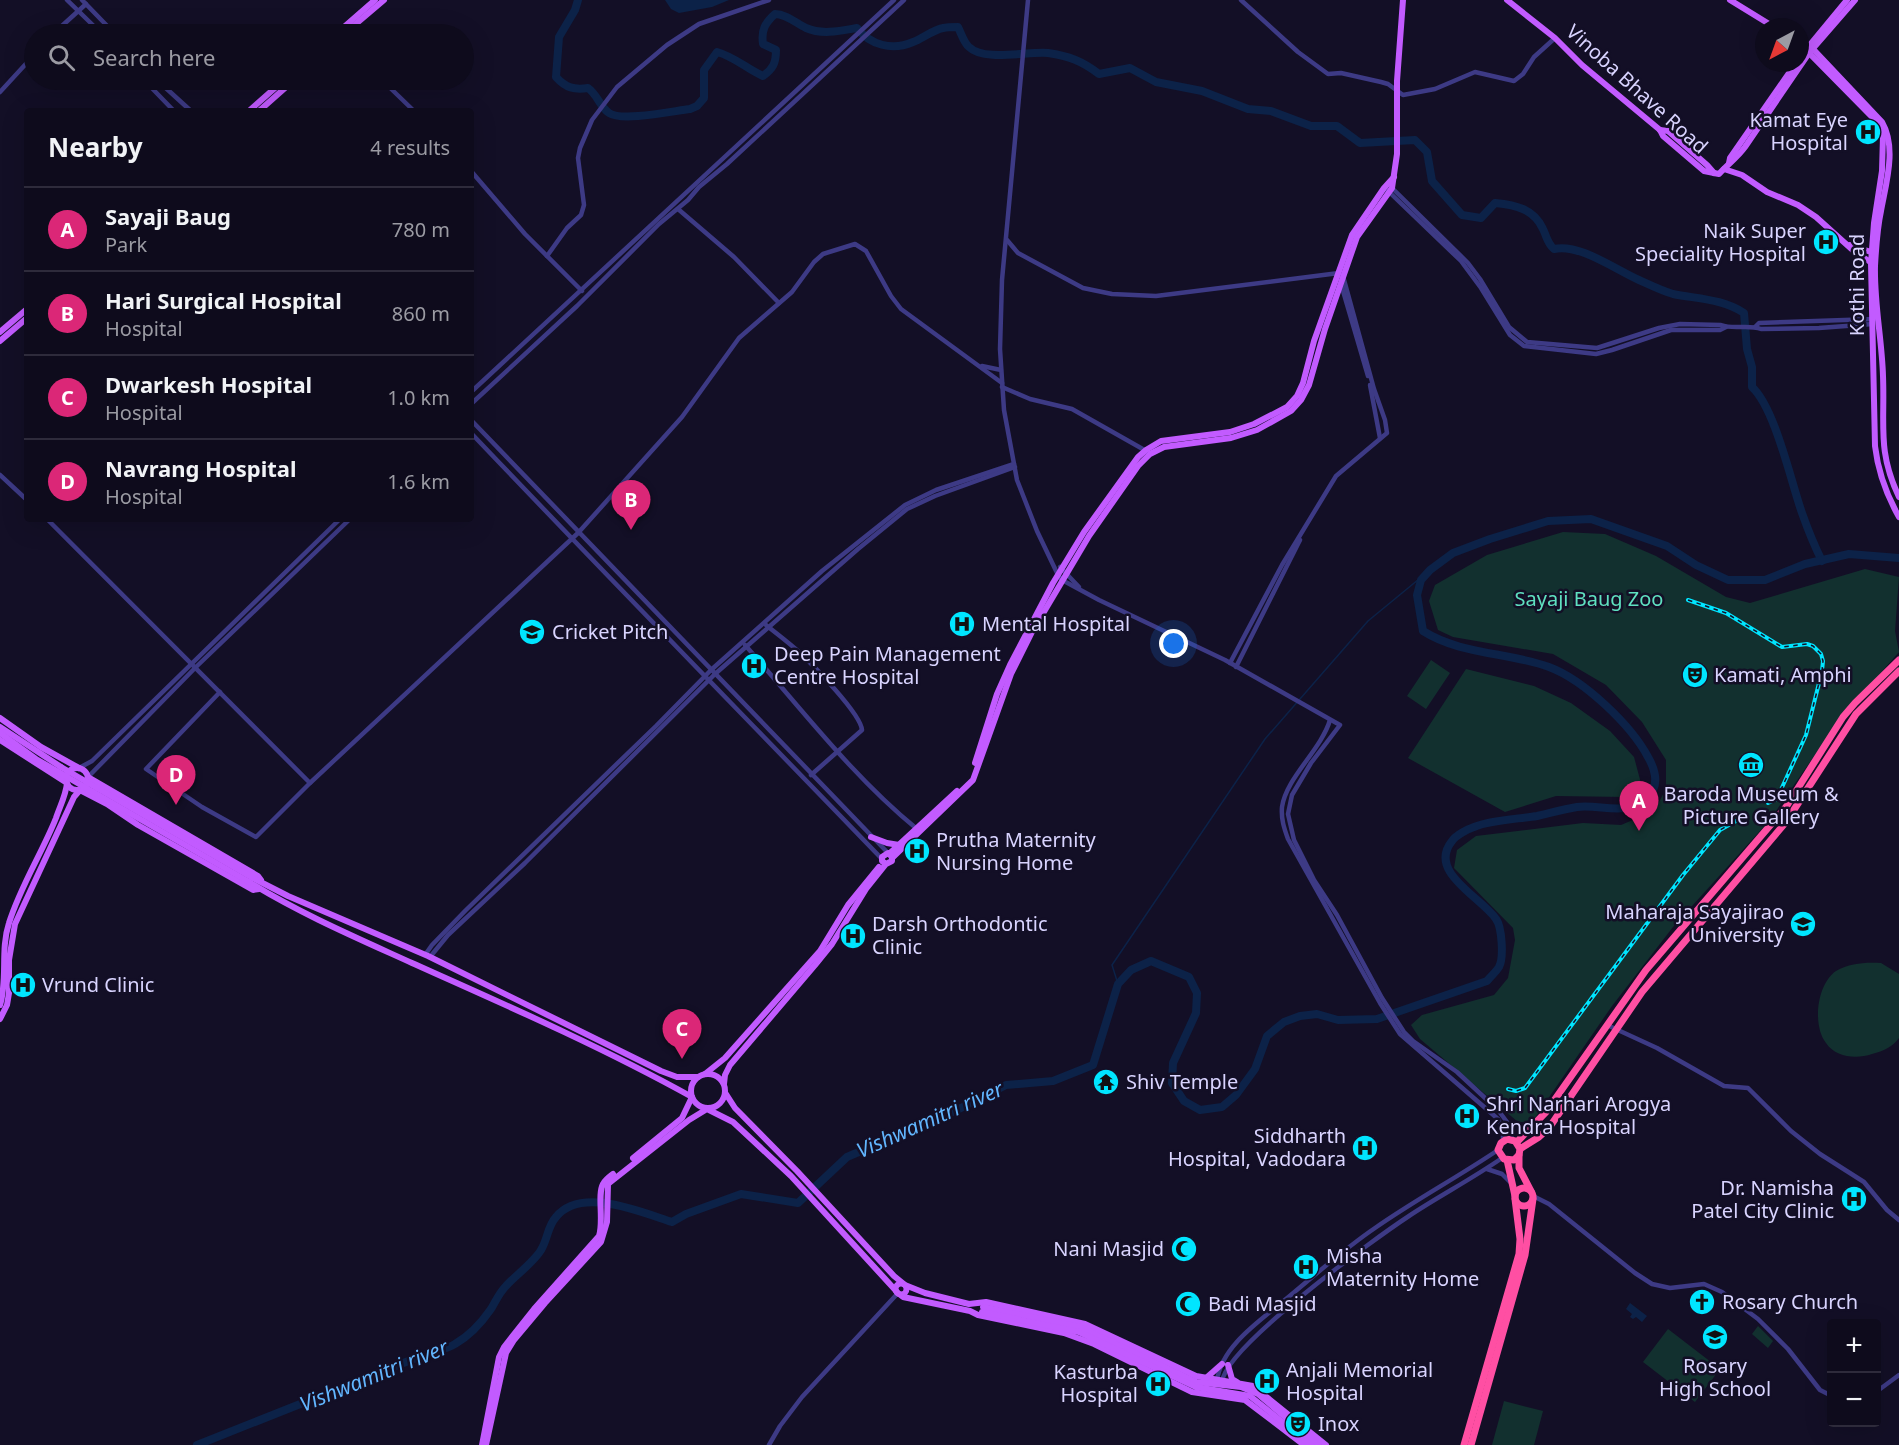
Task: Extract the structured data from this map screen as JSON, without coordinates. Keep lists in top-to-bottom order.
{
  "streets": {
    "main road": ["Vinoba Bhave Road", "Kothi Road"]
  },
  "crossings": [
    ["Vinoba Bhave Road", "Kothi Road"]
  ],
  "water": ["Vishwamitri river"],
  "parks": ["Sayaji Baug Zoo"],
  "places": {
    "hospital": [
      "Kamat Eye Hospital",
      "Naik Super Speciality Hospital",
      "Mental Hospital",
      "Deep Pain Management Centre Hospital",
      "Prutha Maternity Nursing Home",
      "Darsh Orthodontic Clinic",
      "Vrund Clinic",
      "Shri Narhari Arogya Kendra Hospital",
      "Siddharth Hospital, Vadodara",
      "Dr. Namisha Patel City Clinic",
      "Misha Maternity Home",
      "Anjali Memorial Hospital",
      "Kasturba Hospital"
    ],
    "school or university": ["Cricket Pitch", "Maharaja Sayajirao University", "Rosary High School"],
    "theatre": ["Kamati, Amphi", "Inox"],
    "museum": ["Baroda Museum & Picture Gallery"],
    "temple": ["Shiv Temple"],
    "mosque": ["Nani Masjid", "Badi Masjid"],
    "church": ["Rosary Church"]
  },
  "north": "bottom left",
  "page": {
    "search": "Search here",
    "heading": ["Nearby", "4 results"],
    "list": [
      {
        "mark": "A",
        "name": "Sayaji Baug",
        "note": "Park",
        "value": "780 m"
      },
      {
        "mark": "B",
        "name": "Hari Surgical Hospital",
        "note": "Hospital",
        "value": "860 m"
      },
      {
        "mark": "C",
        "name": "Dwarkesh Hospital",
        "note": "Hospital",
        "value": "1.0 km"
      },
      {
        "mark": "D",
        "name": "Navrang Hospital",
        "note": "Hospital",
        "value": "1.6 km"
      }
    ],
    "pins": [
      "B",
      "D",
      "A",
      "C"
    ],
    "map_buttons": ["+", "−"]
  }
}
